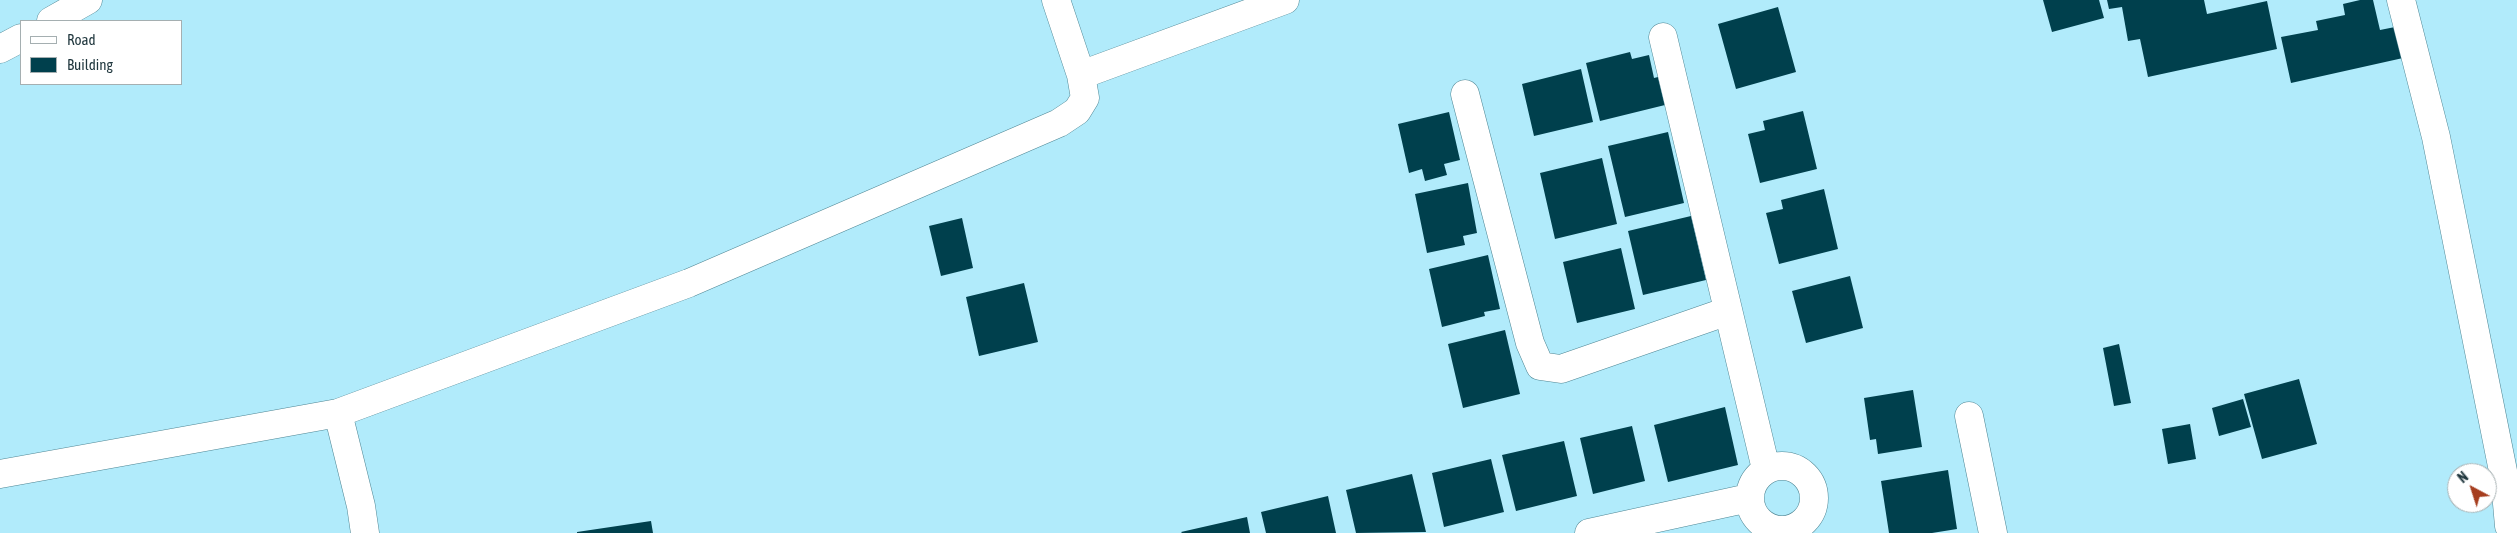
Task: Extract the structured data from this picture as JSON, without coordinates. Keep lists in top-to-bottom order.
{
  "legend": ["Road", "Building"],
  "north": "top left"
}
